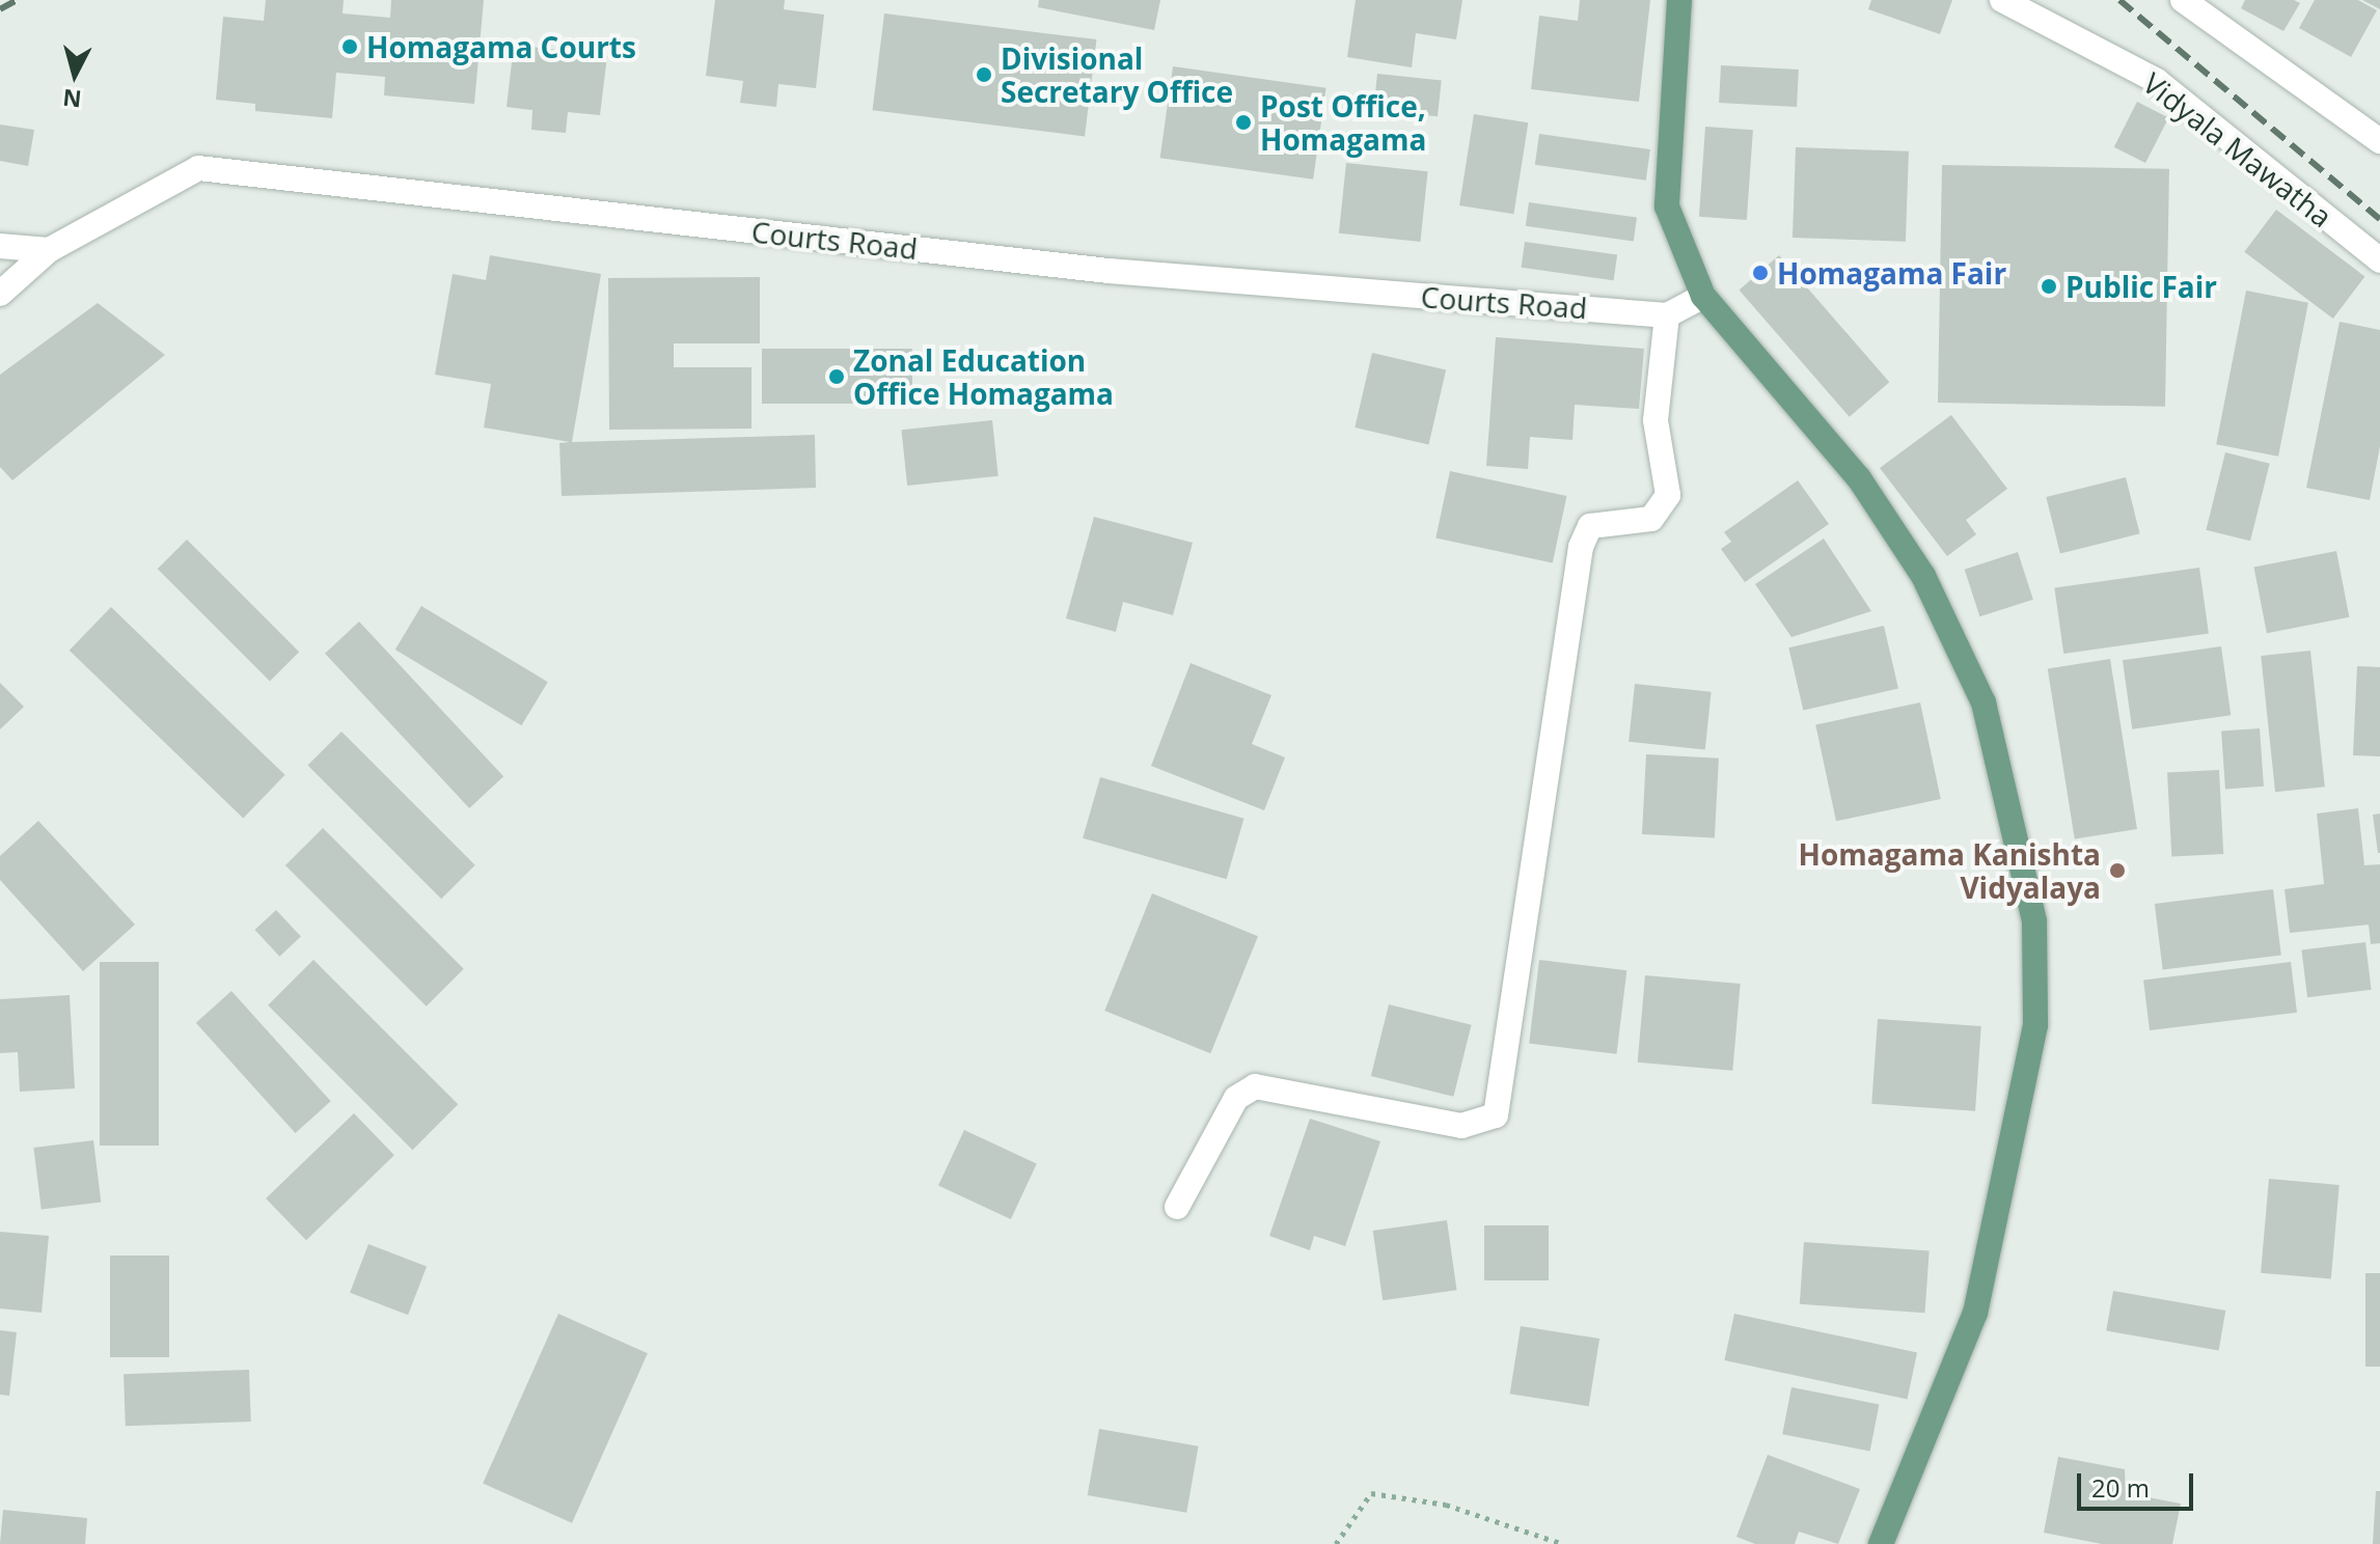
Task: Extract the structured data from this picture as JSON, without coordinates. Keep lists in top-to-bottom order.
{
  "streets": {
    "street": ["Vidyala Mawatha", "Courts Road"]
  },
  "places": [
    "Homagama Courts",
    "Divisional Secretary Office",
    "Post Office, Homagama",
    "Homagama Fair",
    "Public Fair",
    "Zonal Education Office Homagama",
    "Homagama Kanishta Vidyalaya"
  ],
  "scale_bar": "20 m",
  "north": "bottom"
}
